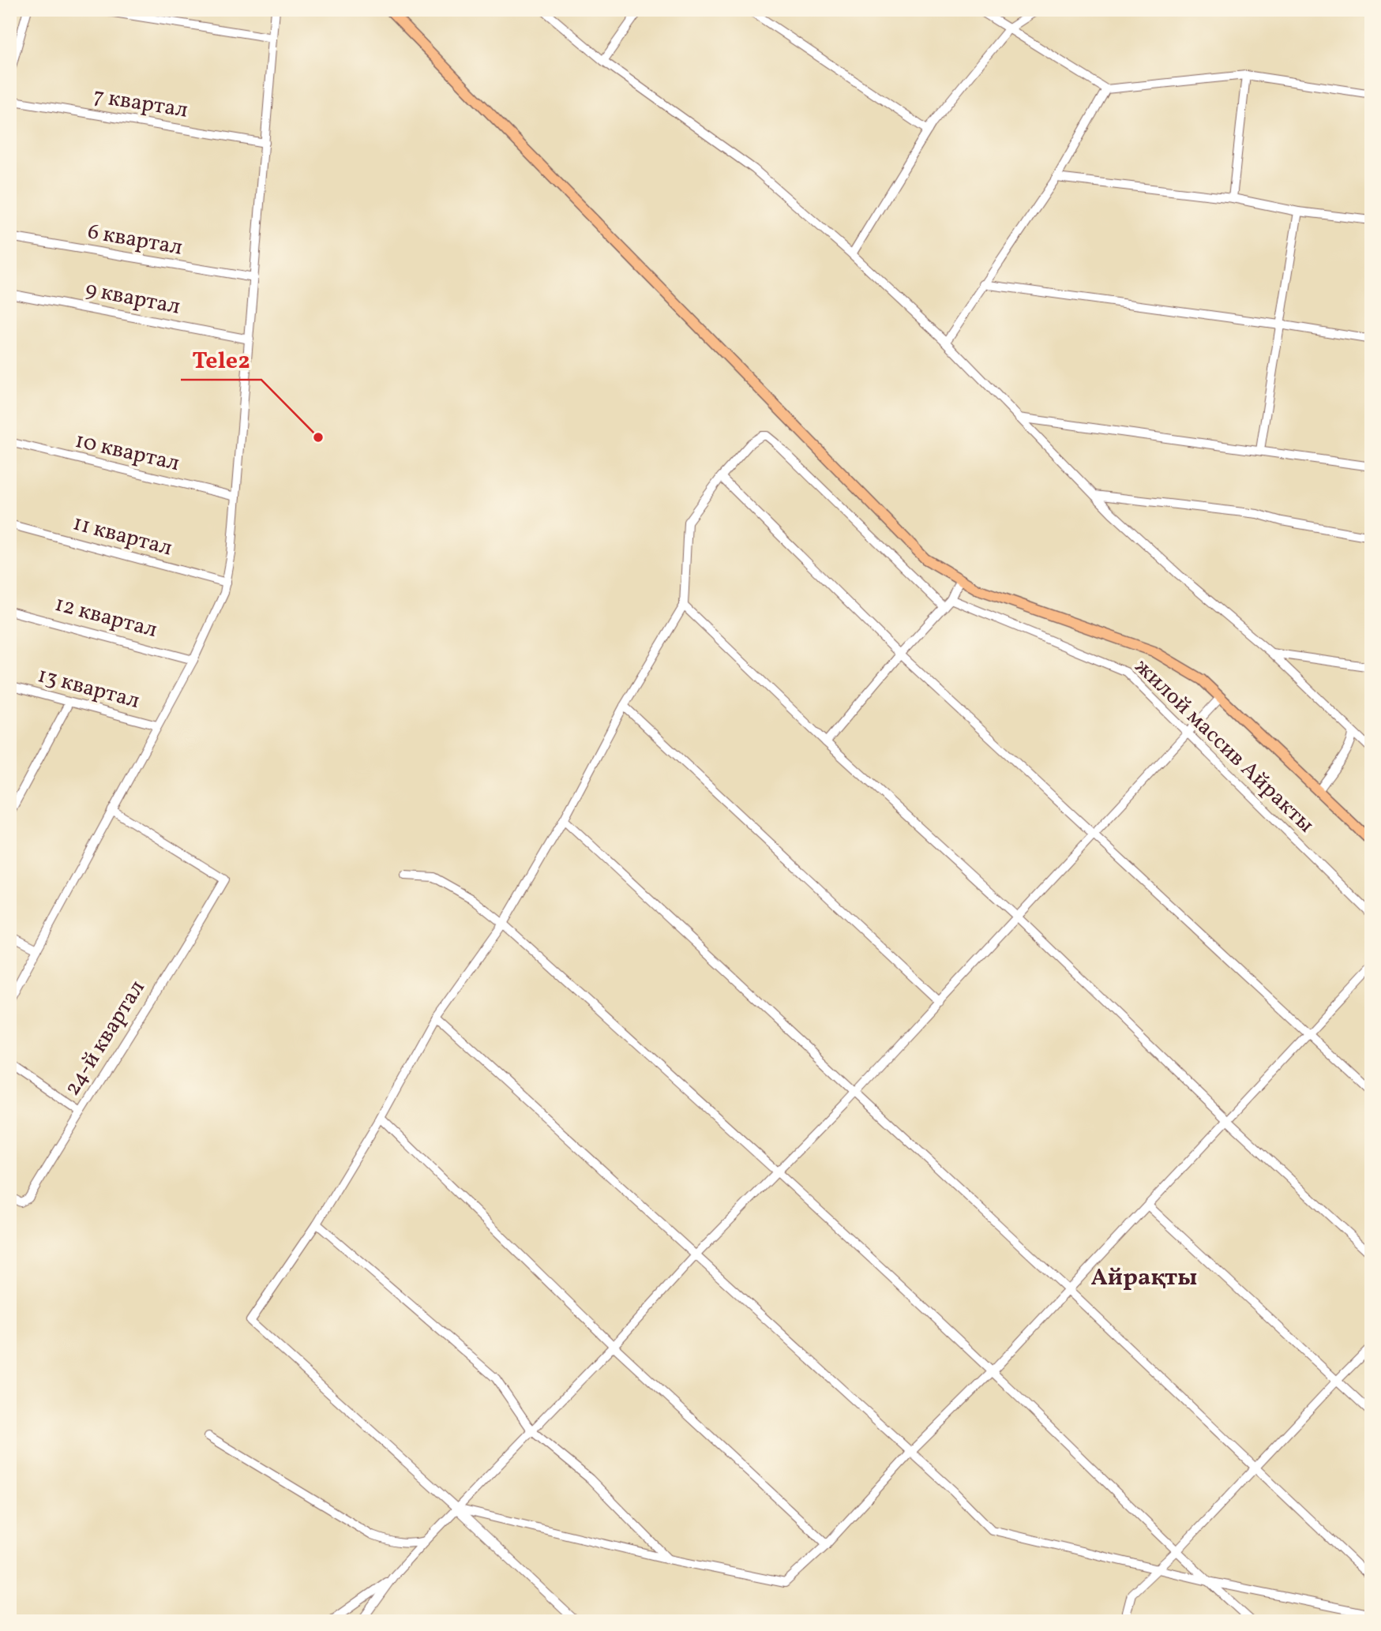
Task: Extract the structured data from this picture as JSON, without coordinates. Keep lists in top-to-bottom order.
{
  "streets": {
    "street": [
      "7 квартал",
      "6 квартал",
      "9 квартал",
      "10 квартал",
      "11 квартал",
      "12 квартал",
      "13 квартал",
      "жилой массив Айракты",
      "24-й квартал"
    ]
  },
  "districts": ["Айрақты"],
  "places": ["Tele2"]
}
